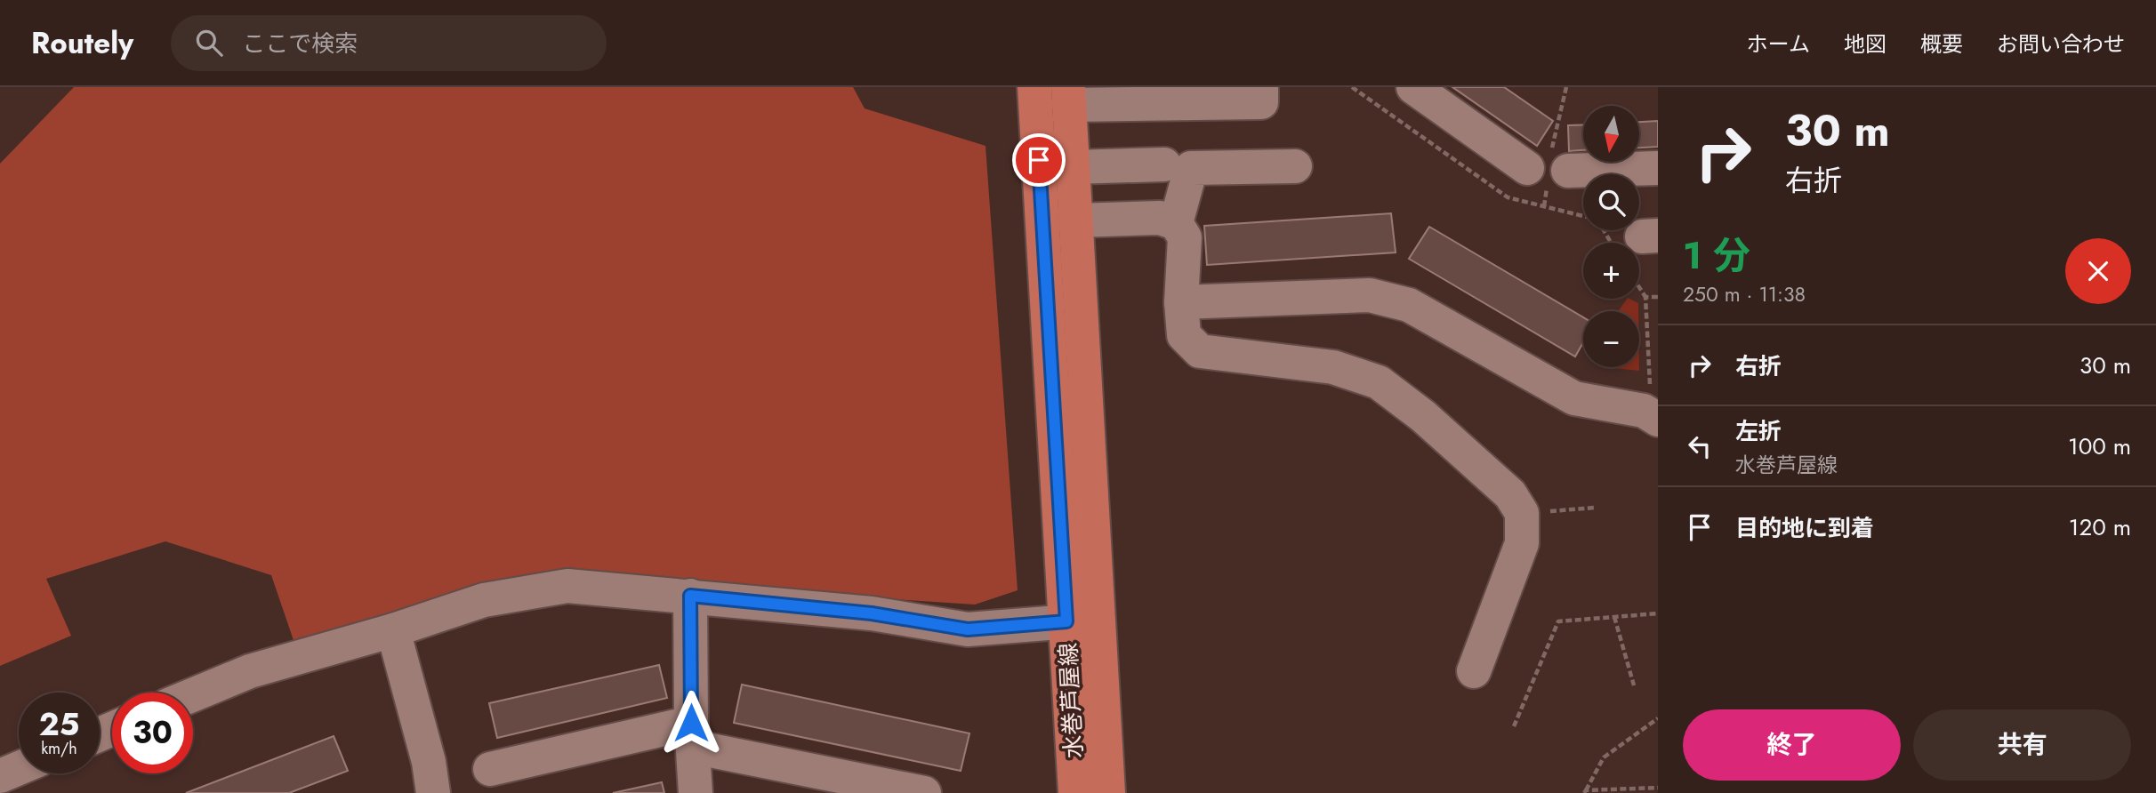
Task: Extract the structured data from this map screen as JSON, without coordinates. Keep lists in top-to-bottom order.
{
  "streets": {
    "main road": ["水巻芦屋線"]
  },
  "north": "bottom",
  "page": {
    "header": "Routely",
    "search": "ここで検索",
    "nav": [
      "ホーム",
      "地図",
      "概要",
      "お問い合わせ"
    ],
    "turn": ["30 m", "右折"],
    "map_buttons": ["+", "−"],
    "heading": ["1 分", "250 m · 11:38"],
    "list": [
      {
        "name": "右折",
        "value": "30 m"
      },
      {
        "name": "左折",
        "note": "水巻芦屋線",
        "value": "100 m"
      },
      {
        "name": "目的地に到着",
        "value": "120 m"
      }
    ],
    "speed": "25 km/h",
    "limit": "30",
    "buttons": ["終了", "共有"]
  }
}
